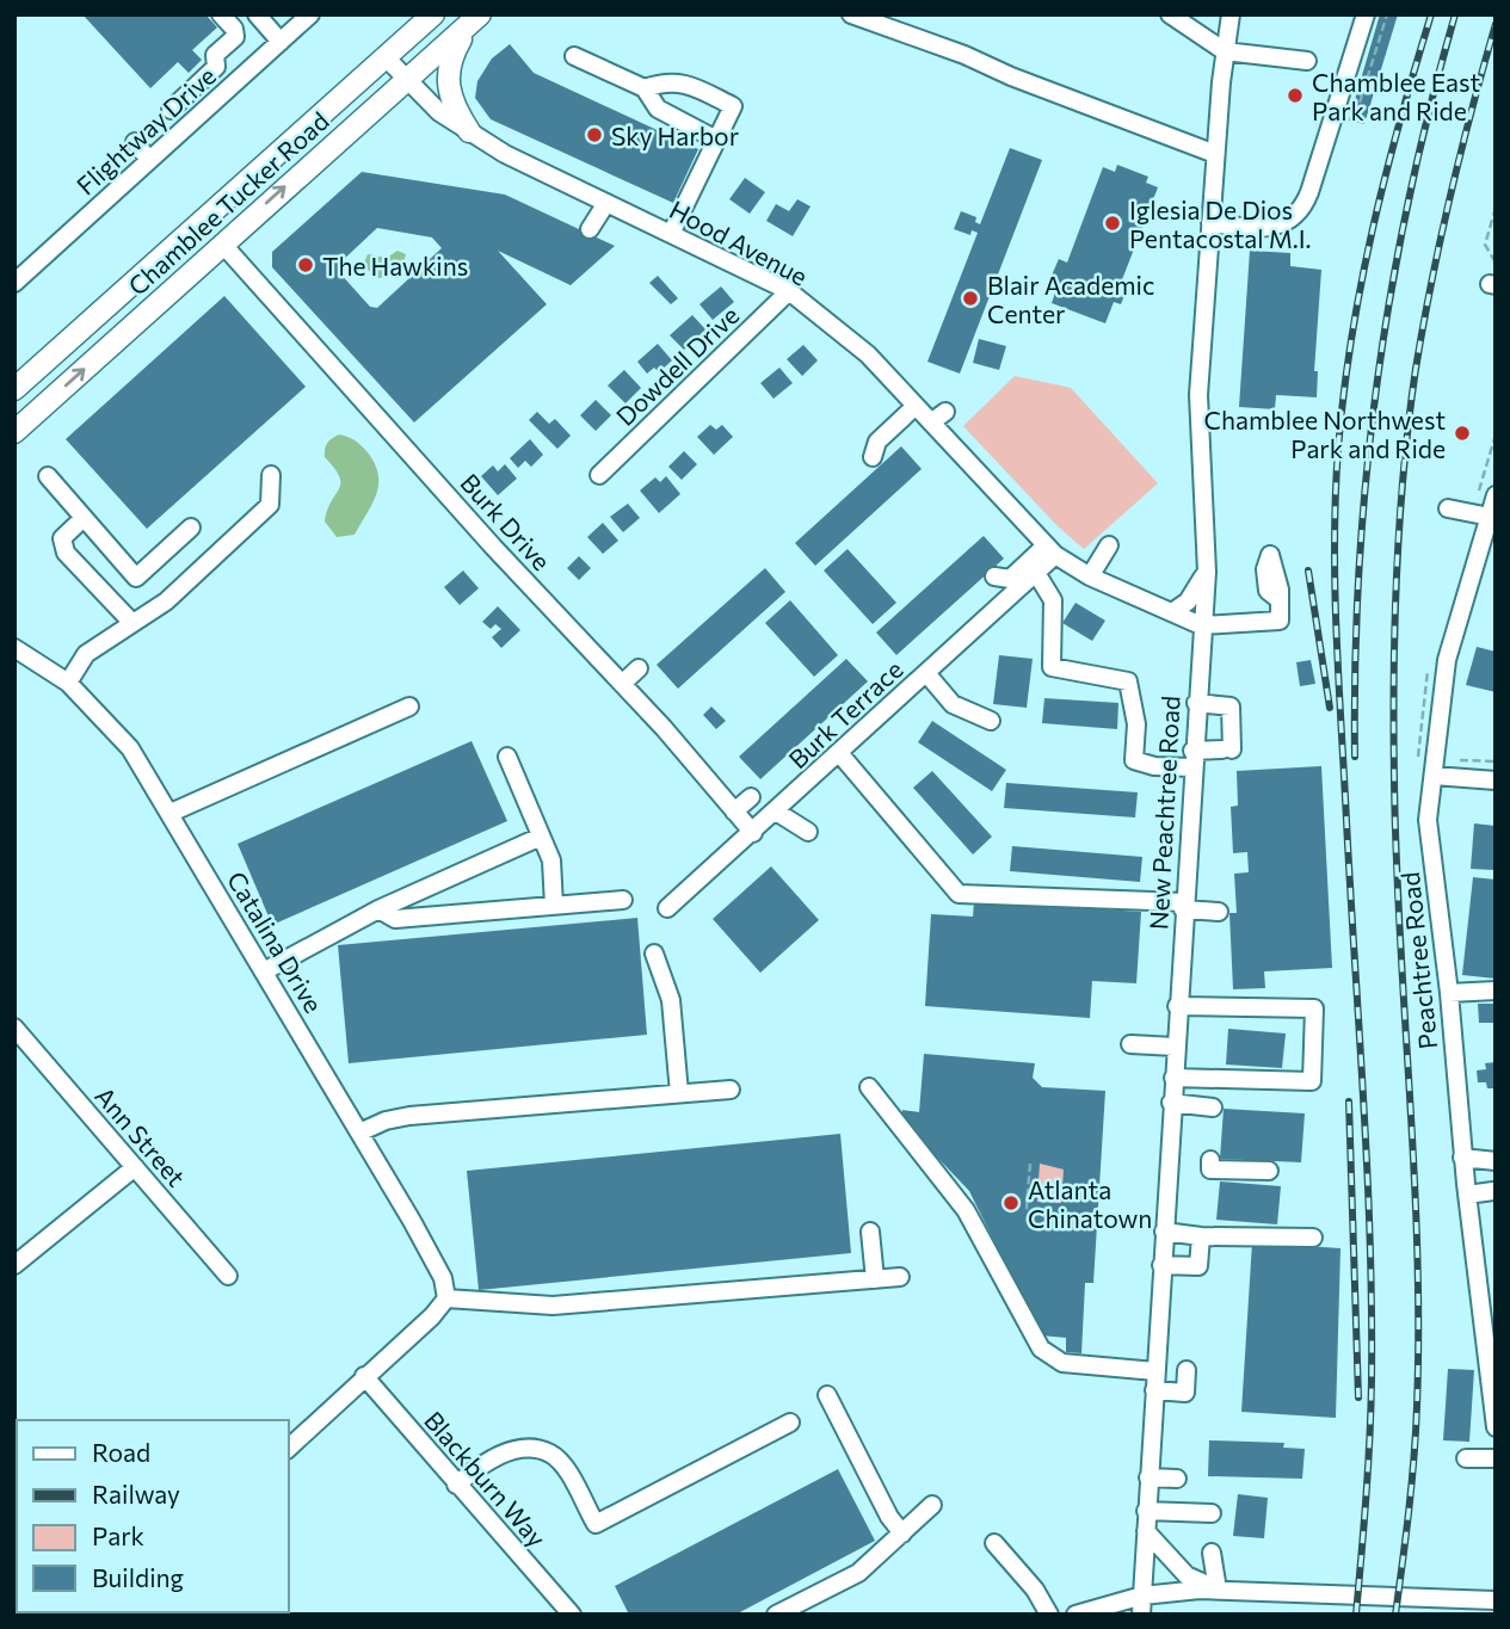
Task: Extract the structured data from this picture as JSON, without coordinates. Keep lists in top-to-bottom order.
{
  "streets": {
    "main road": ["Chamblee Tucker Road"],
    "street": [
      "Flightway Drive",
      "Hood Avenue",
      "Dowdell Drive",
      "Burk Drive",
      "Burk Terrace",
      "New Peachtree Road",
      "Catalina Drive",
      "Peachtree Road",
      "Ann Street",
      "Blackburn Way"
    ]
  },
  "crossings": [
    ["Chamblee Tucker Road", "Hood Avenue"],
    ["Chamblee Tucker Road", "Burk Drive"],
    ["Hood Avenue", "Dowdell Drive"],
    ["Hood Avenue", "Burk Terrace"],
    ["Hood Avenue", "New Peachtree Road"],
    ["Burk Drive", "Burk Terrace"]
  ],
  "places": [
    "Chamblee East Park and Ride",
    "Sky Harbor",
    "Iglesia De Dios Pentacostal M.I.",
    "The Hawkins",
    "Blair Academic Center",
    "Chamblee Northwest Park and Ride",
    "Atlanta Chinatown"
  ],
  "legend": [
    "Road",
    "Railway",
    "Park",
    "Building"
  ]
}
